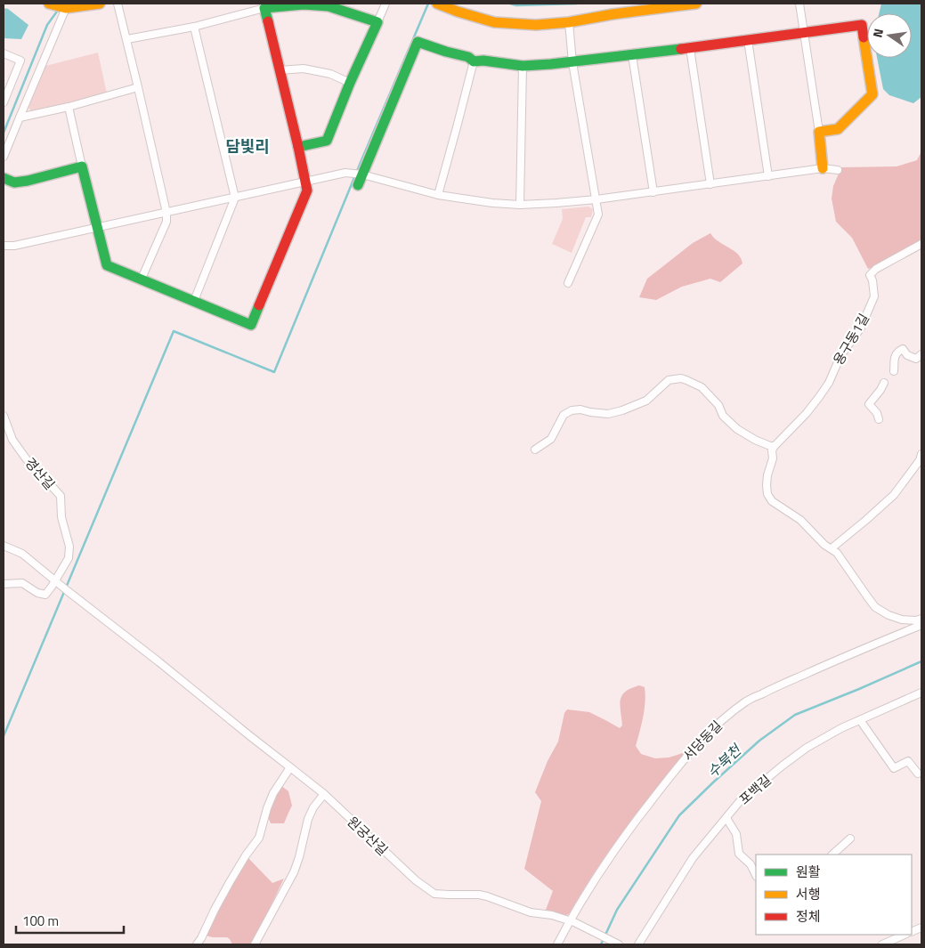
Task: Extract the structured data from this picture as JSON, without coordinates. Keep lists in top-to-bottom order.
{
  "streets": {
    "street": [
      "용구동1길",
      "경산길",
      "서당동길",
      "포백길",
      "원궁산길"
    ]
  },
  "crossings": [
    ["경산길", "원궁산길"],
    ["서당동길", "원궁산길"]
  ],
  "districts": ["담빛리"],
  "water": ["수북천"],
  "legend": ["원활", "서행", "정체"],
  "scale_bar": "100 m",
  "north": "left"
}
